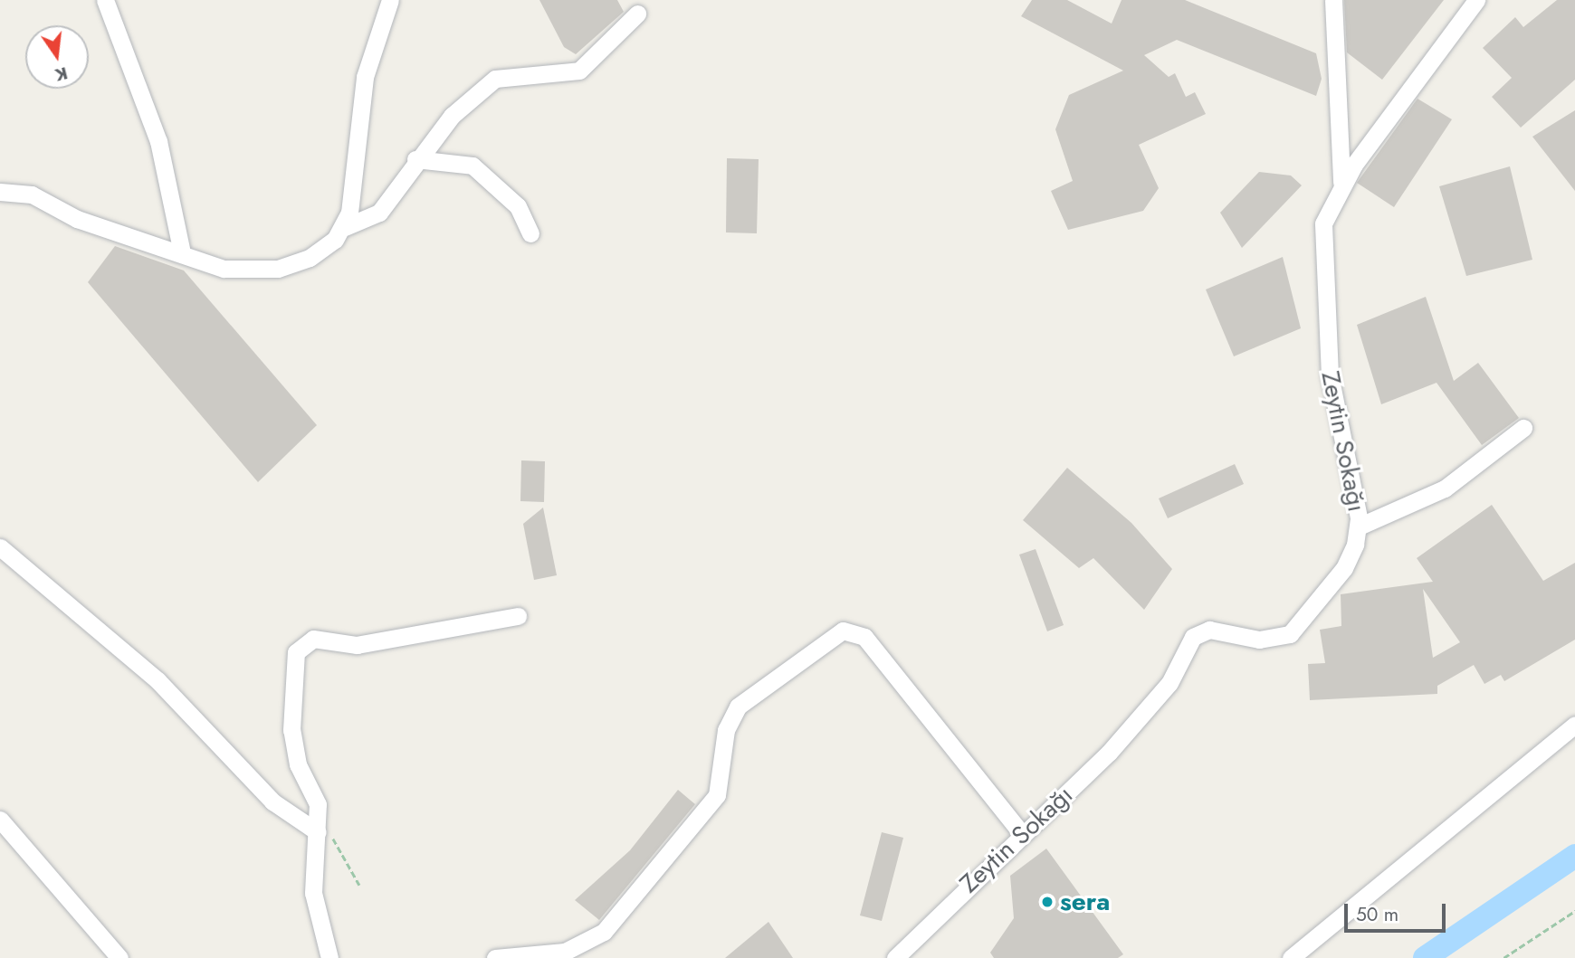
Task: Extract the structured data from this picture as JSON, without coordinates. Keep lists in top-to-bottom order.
{
  "streets": {
    "street": ["Zeytin Sokağı"]
  },
  "places": ["sera"],
  "scale_bar": "50 m",
  "north": "bottom"
}
